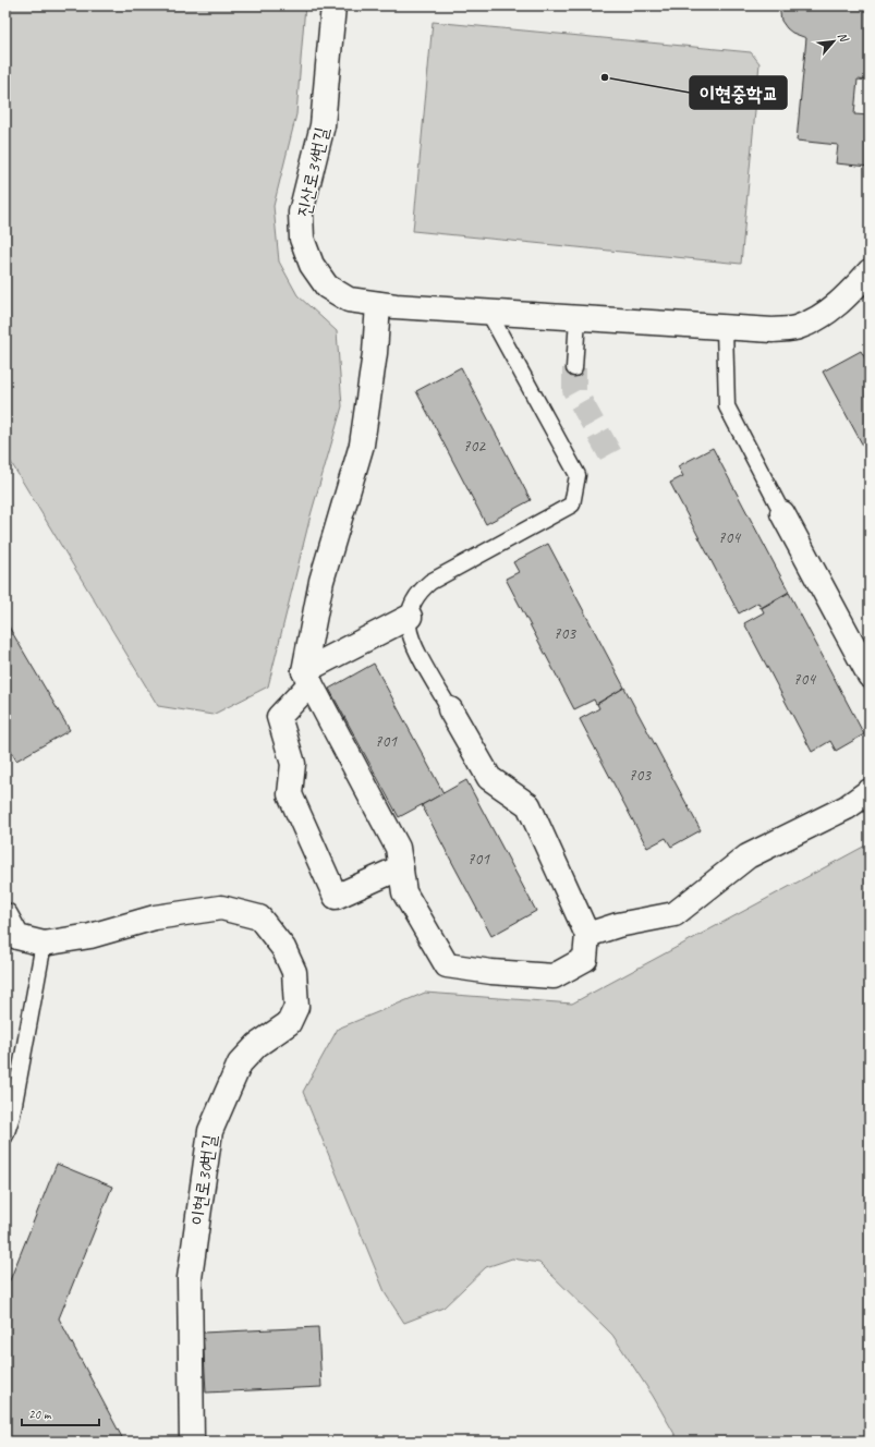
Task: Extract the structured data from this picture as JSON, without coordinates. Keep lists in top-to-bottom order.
{
  "streets": {
    "street": ["진산로34번길", "이현로30번길"]
  },
  "places": ["이현중학교"],
  "house_numbers": [
    "702",
    "704",
    "703",
    "704",
    "701",
    "703",
    "701"
  ],
  "scale_bar": "20 m",
  "north": "top right"
}
